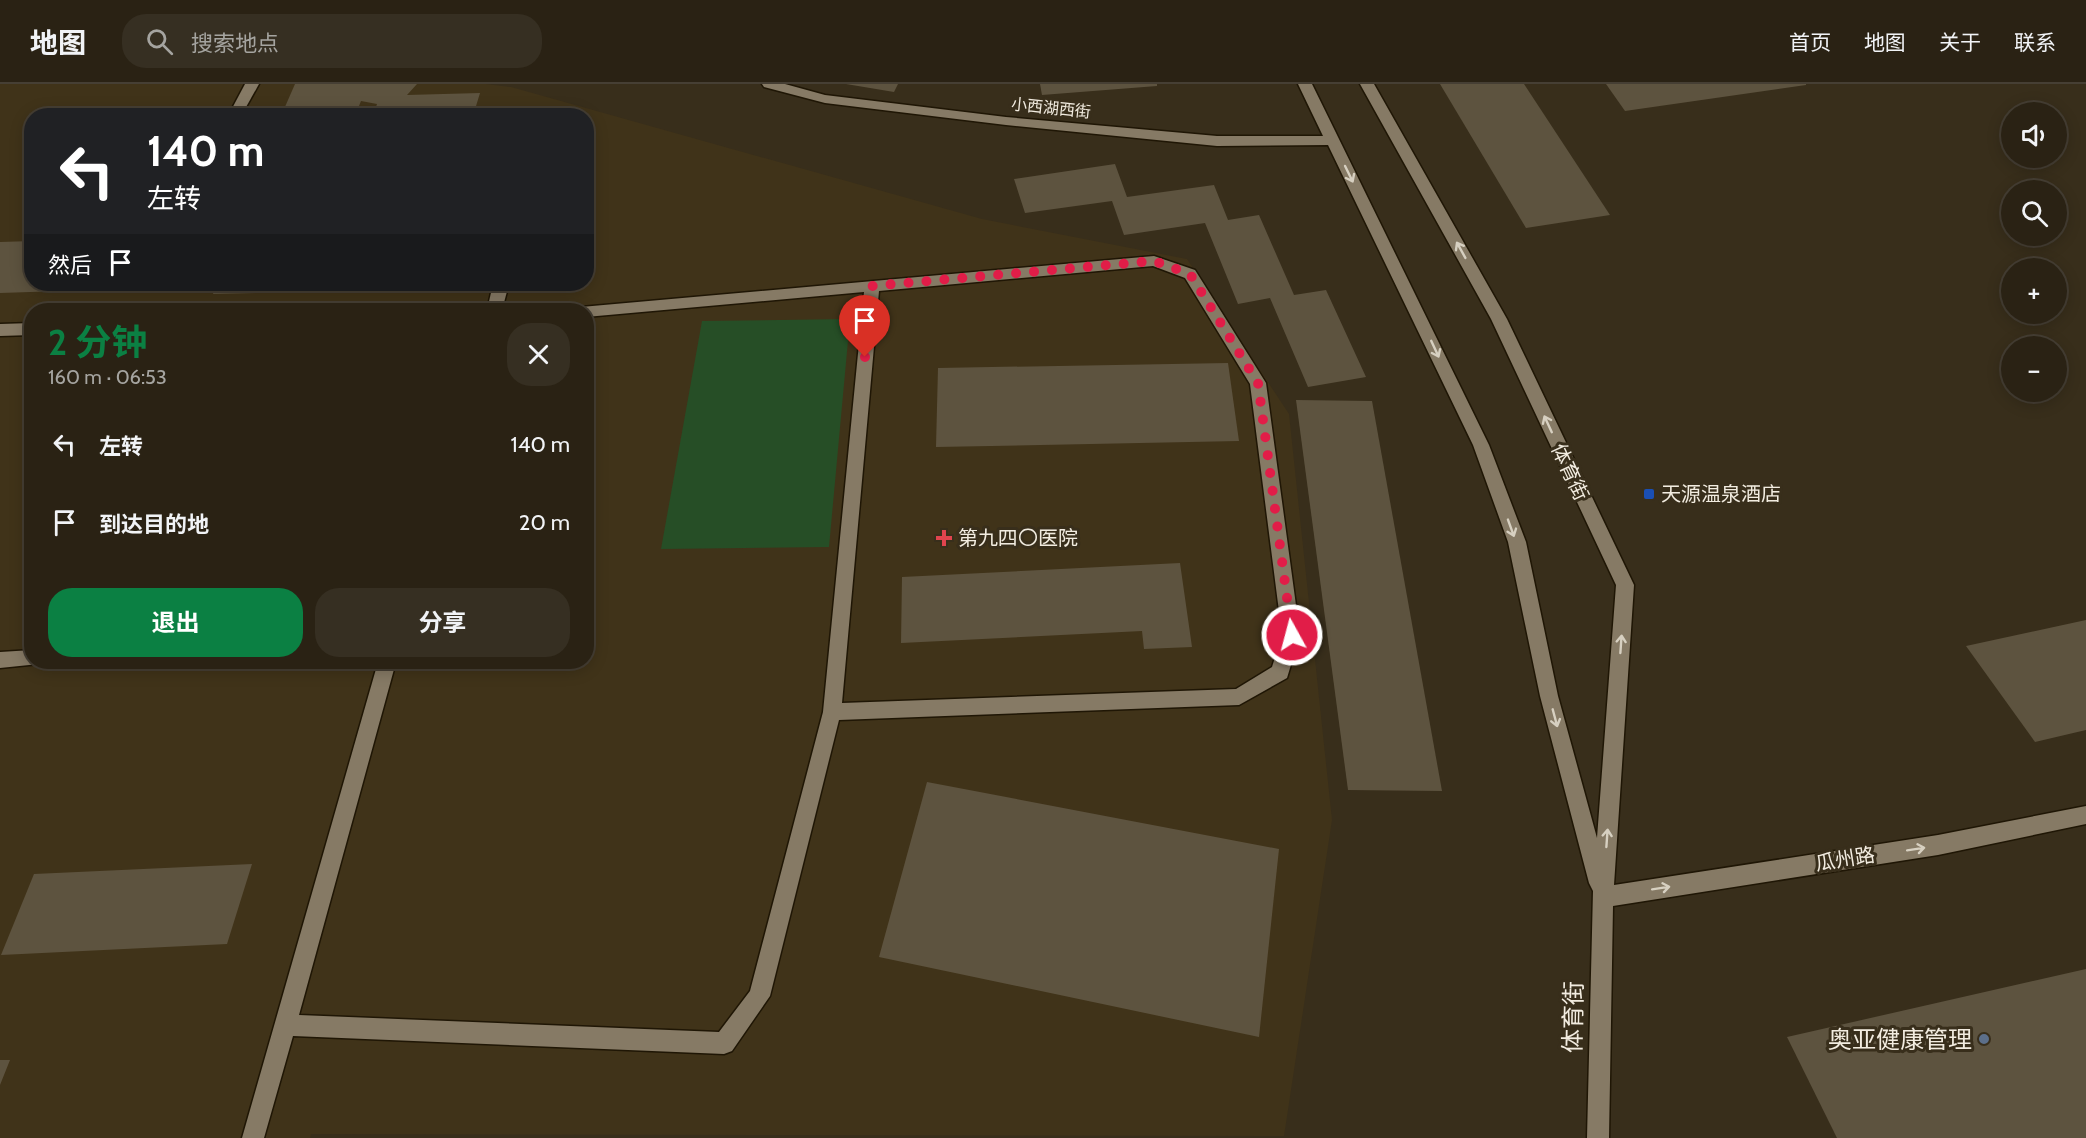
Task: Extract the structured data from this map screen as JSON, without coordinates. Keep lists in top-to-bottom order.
{
  "streets": {
    "street": ["小西湖西街", "体育街", "瓜州路"]
  },
  "crossings": [
    ["小西湖西街", "体育街"],
    ["体育街", "瓜州路"]
  ],
  "one_way": ["瓜州路"],
  "places": {
    "transit": ["天源温泉酒店"],
    "health": ["第九四〇医院"],
    "other": ["奥亚健康管理"]
  },
  "page": {
    "header": "地图",
    "search": "搜索地点",
    "nav": [
      "首页",
      "地图",
      "关于",
      "联系"
    ],
    "map_buttons": ["+", "−"],
    "turn": ["140 m", "左转"],
    "then": "然后",
    "heading": ["2 分钟", "160 m · 06:53"],
    "list": [
      {
        "name": "左转",
        "value": "140 m"
      },
      {
        "name": "到达目的地",
        "value": "20 m"
      }
    ],
    "buttons": ["退出", "分享"]
  }
}
